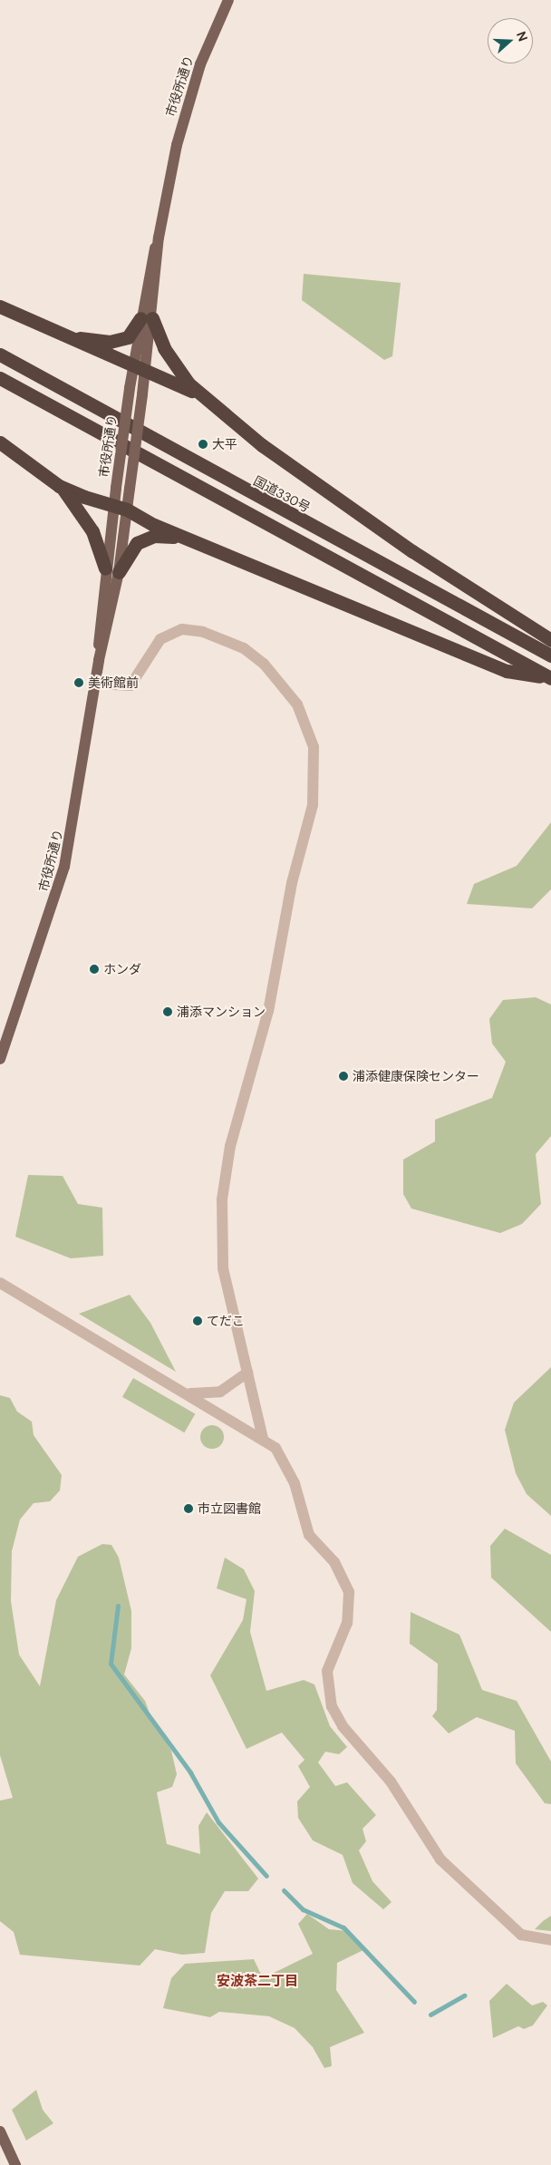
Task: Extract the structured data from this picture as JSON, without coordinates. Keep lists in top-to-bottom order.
{
  "streets": {
    "highway": ["国道330号"],
    "main road": ["市役所通り"]
  },
  "districts": ["安波茶二丁目"],
  "places": [
    "大平",
    "美術館前",
    "ホンダ",
    "浦添マンション",
    "浦添健康保険センター",
    "てだこ",
    "市立図書館"
  ],
  "north": "right"
}
